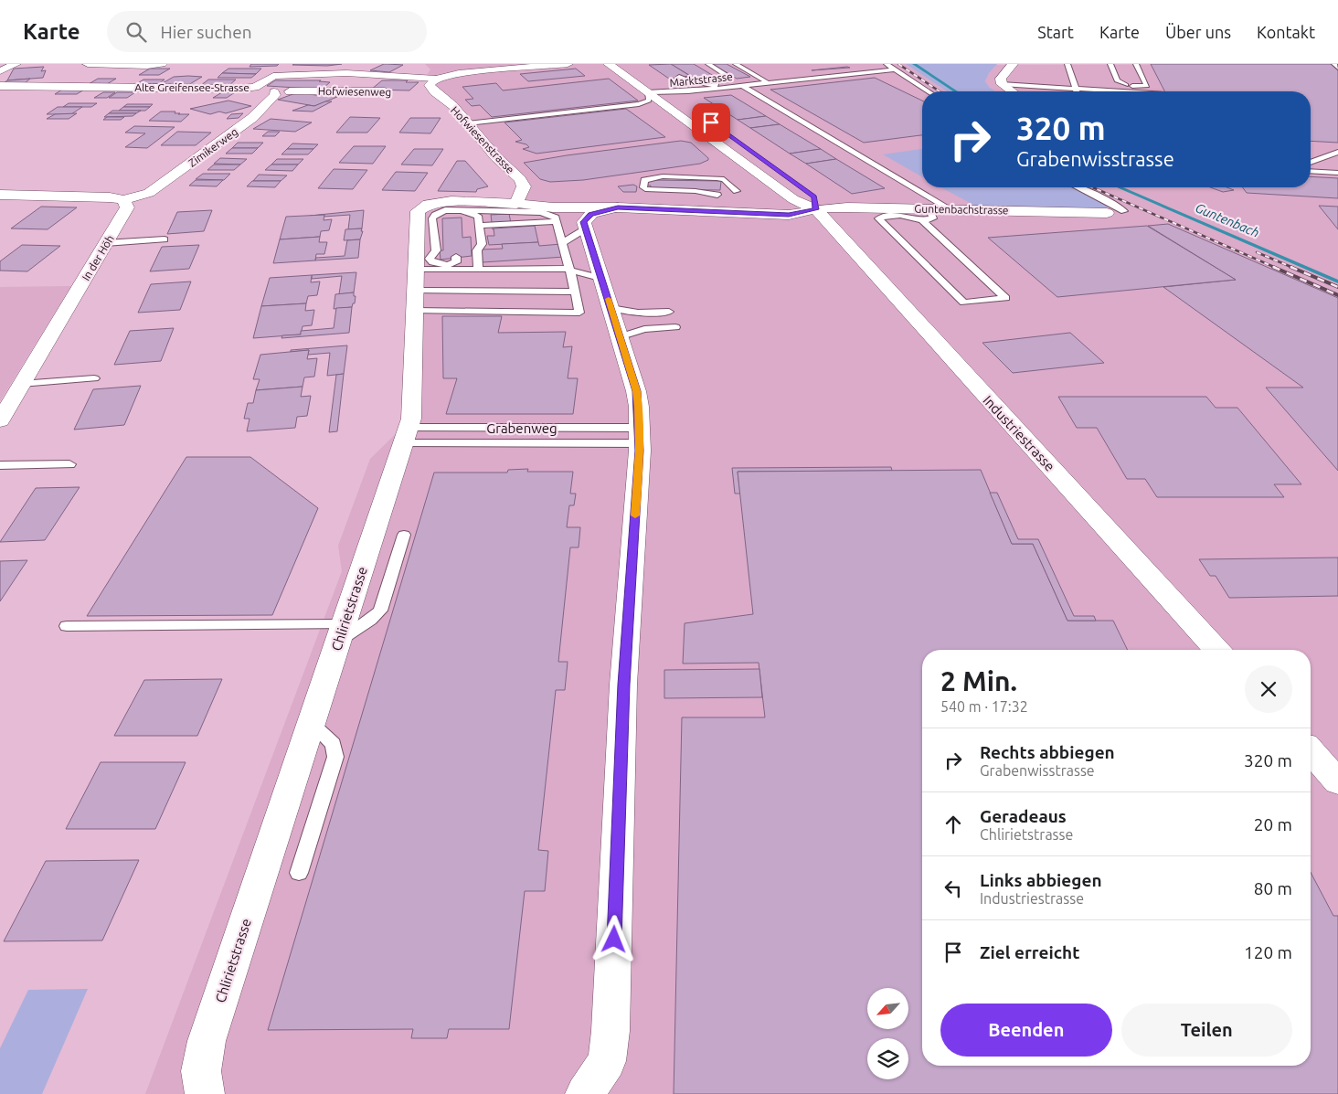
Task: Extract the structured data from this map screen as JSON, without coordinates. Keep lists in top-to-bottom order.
{
  "streets": {
    "street": [
      "Alte Greifensee-Strasse",
      "Hofwiesenweg",
      "Hofwiesenstrasse",
      "Zimikerweg",
      "Guntenbachstrasse",
      "In der Höh",
      "Industriestrasse",
      "Chlirietstrasse"
    ],
    "lane": ["Marktstrasse", "Grabenweg"]
  },
  "crossings": [
    ["Marktstrasse", "Industriestrasse"],
    ["Hofwiesenweg", "Zimikerweg"],
    ["Hofwiesenstrasse", "Chlirietstrasse"],
    ["Zimikerweg", "In der Höh"],
    ["Guntenbachstrasse", "Industriestrasse"],
    ["Guntenbachstrasse", "Chlirietstrasse"],
    ["Grabenweg", "Chlirietstrasse"],
    ["Industriestrasse", "Chlirietstrasse"]
  ],
  "water": ["Guntenbach"],
  "north": "bottom left",
  "page": {
    "header": "Karte",
    "search": "Hier suchen",
    "nav": [
      "Start",
      "Karte",
      "Über uns",
      "Kontakt"
    ],
    "turn": ["320 m", "Grabenwisstrasse"],
    "heading": ["2 Min.", "540 m · 17:32"],
    "list": [
      {
        "name": "Rechts abbiegen",
        "note": "Grabenwisstrasse",
        "value": "320 m"
      },
      {
        "name": "Geradeaus",
        "note": "Chlirietstrasse",
        "value": "20 m"
      },
      {
        "name": "Links abbiegen",
        "note": "Industriestrasse",
        "value": "80 m"
      },
      {
        "name": "Ziel erreicht",
        "value": "120 m"
      }
    ],
    "buttons": ["Beenden", "Teilen"]
  }
}
